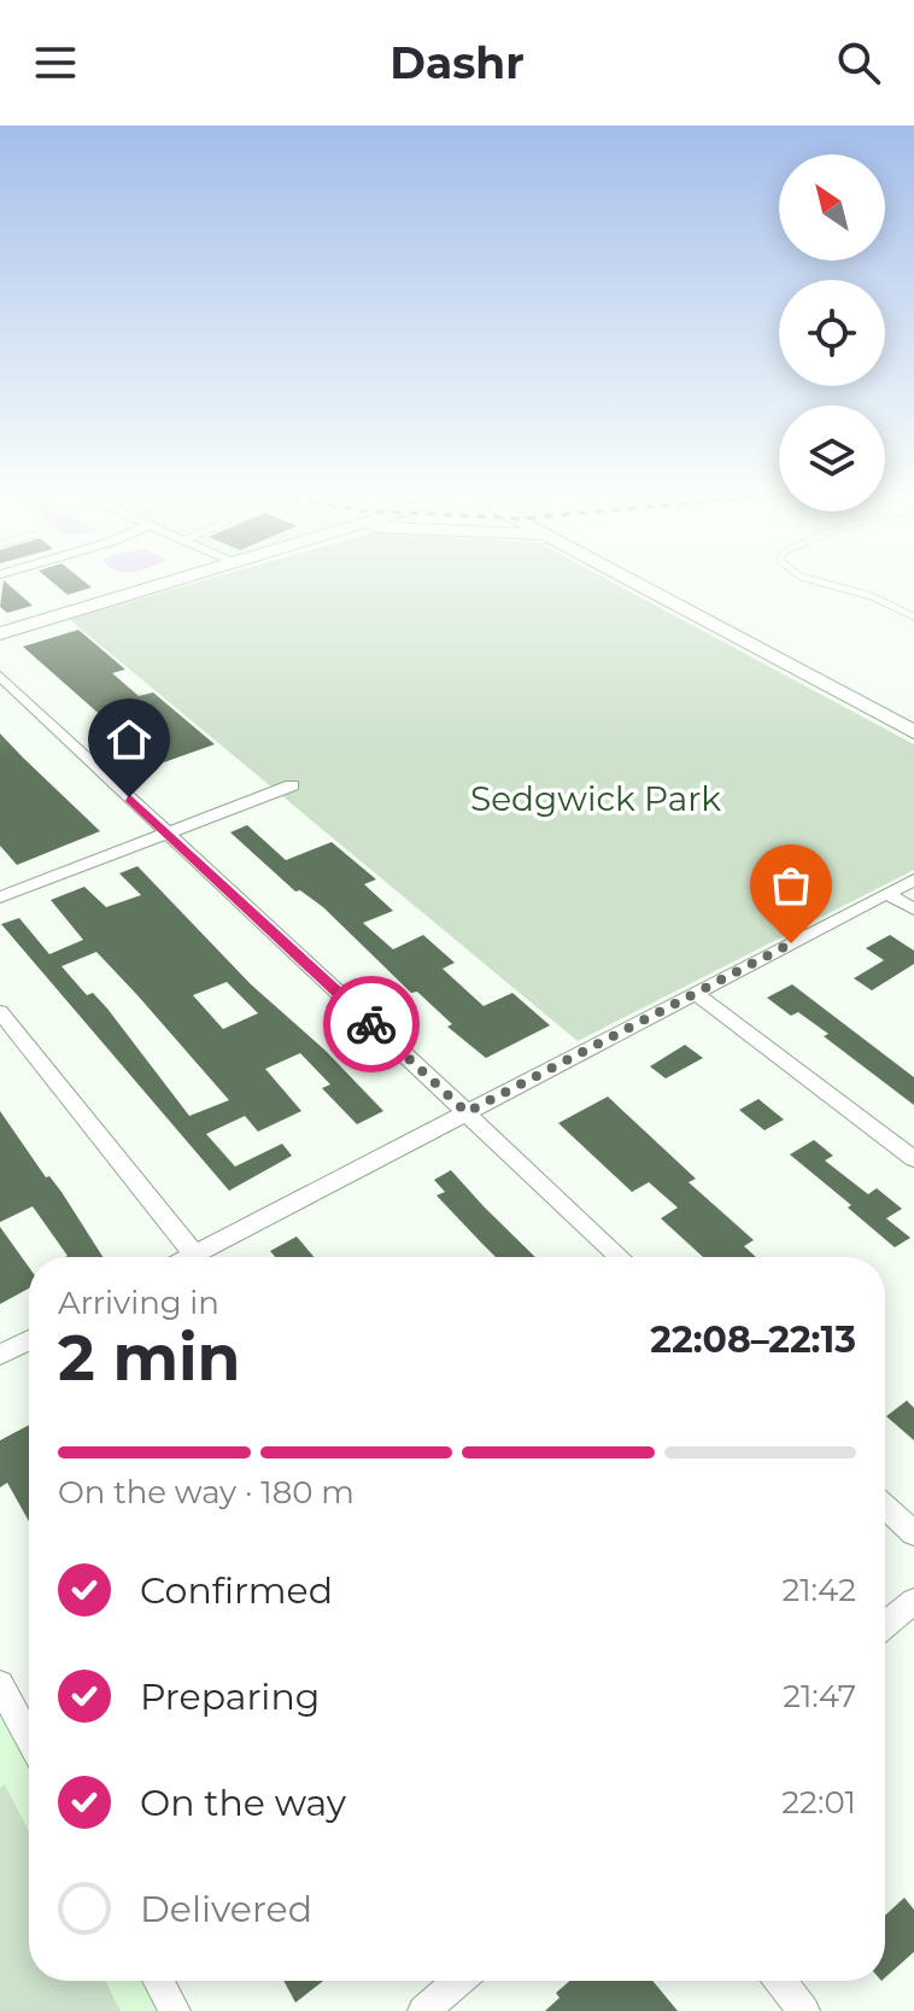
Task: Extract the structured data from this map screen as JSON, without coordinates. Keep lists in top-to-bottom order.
{
  "parks": ["Sedgwick Park"],
  "north": "top left",
  "page": {
    "header": "Dashr",
    "heading": ["2 min", "Arriving in", "22:08–22:13"],
    "bar": "On the way · 180 m",
    "list": [
      ["Confirmed", "21:42"],
      ["Preparing", "21:47"],
      ["On the way", "22:01"],
      "Delivered"
    ]
  }
}
